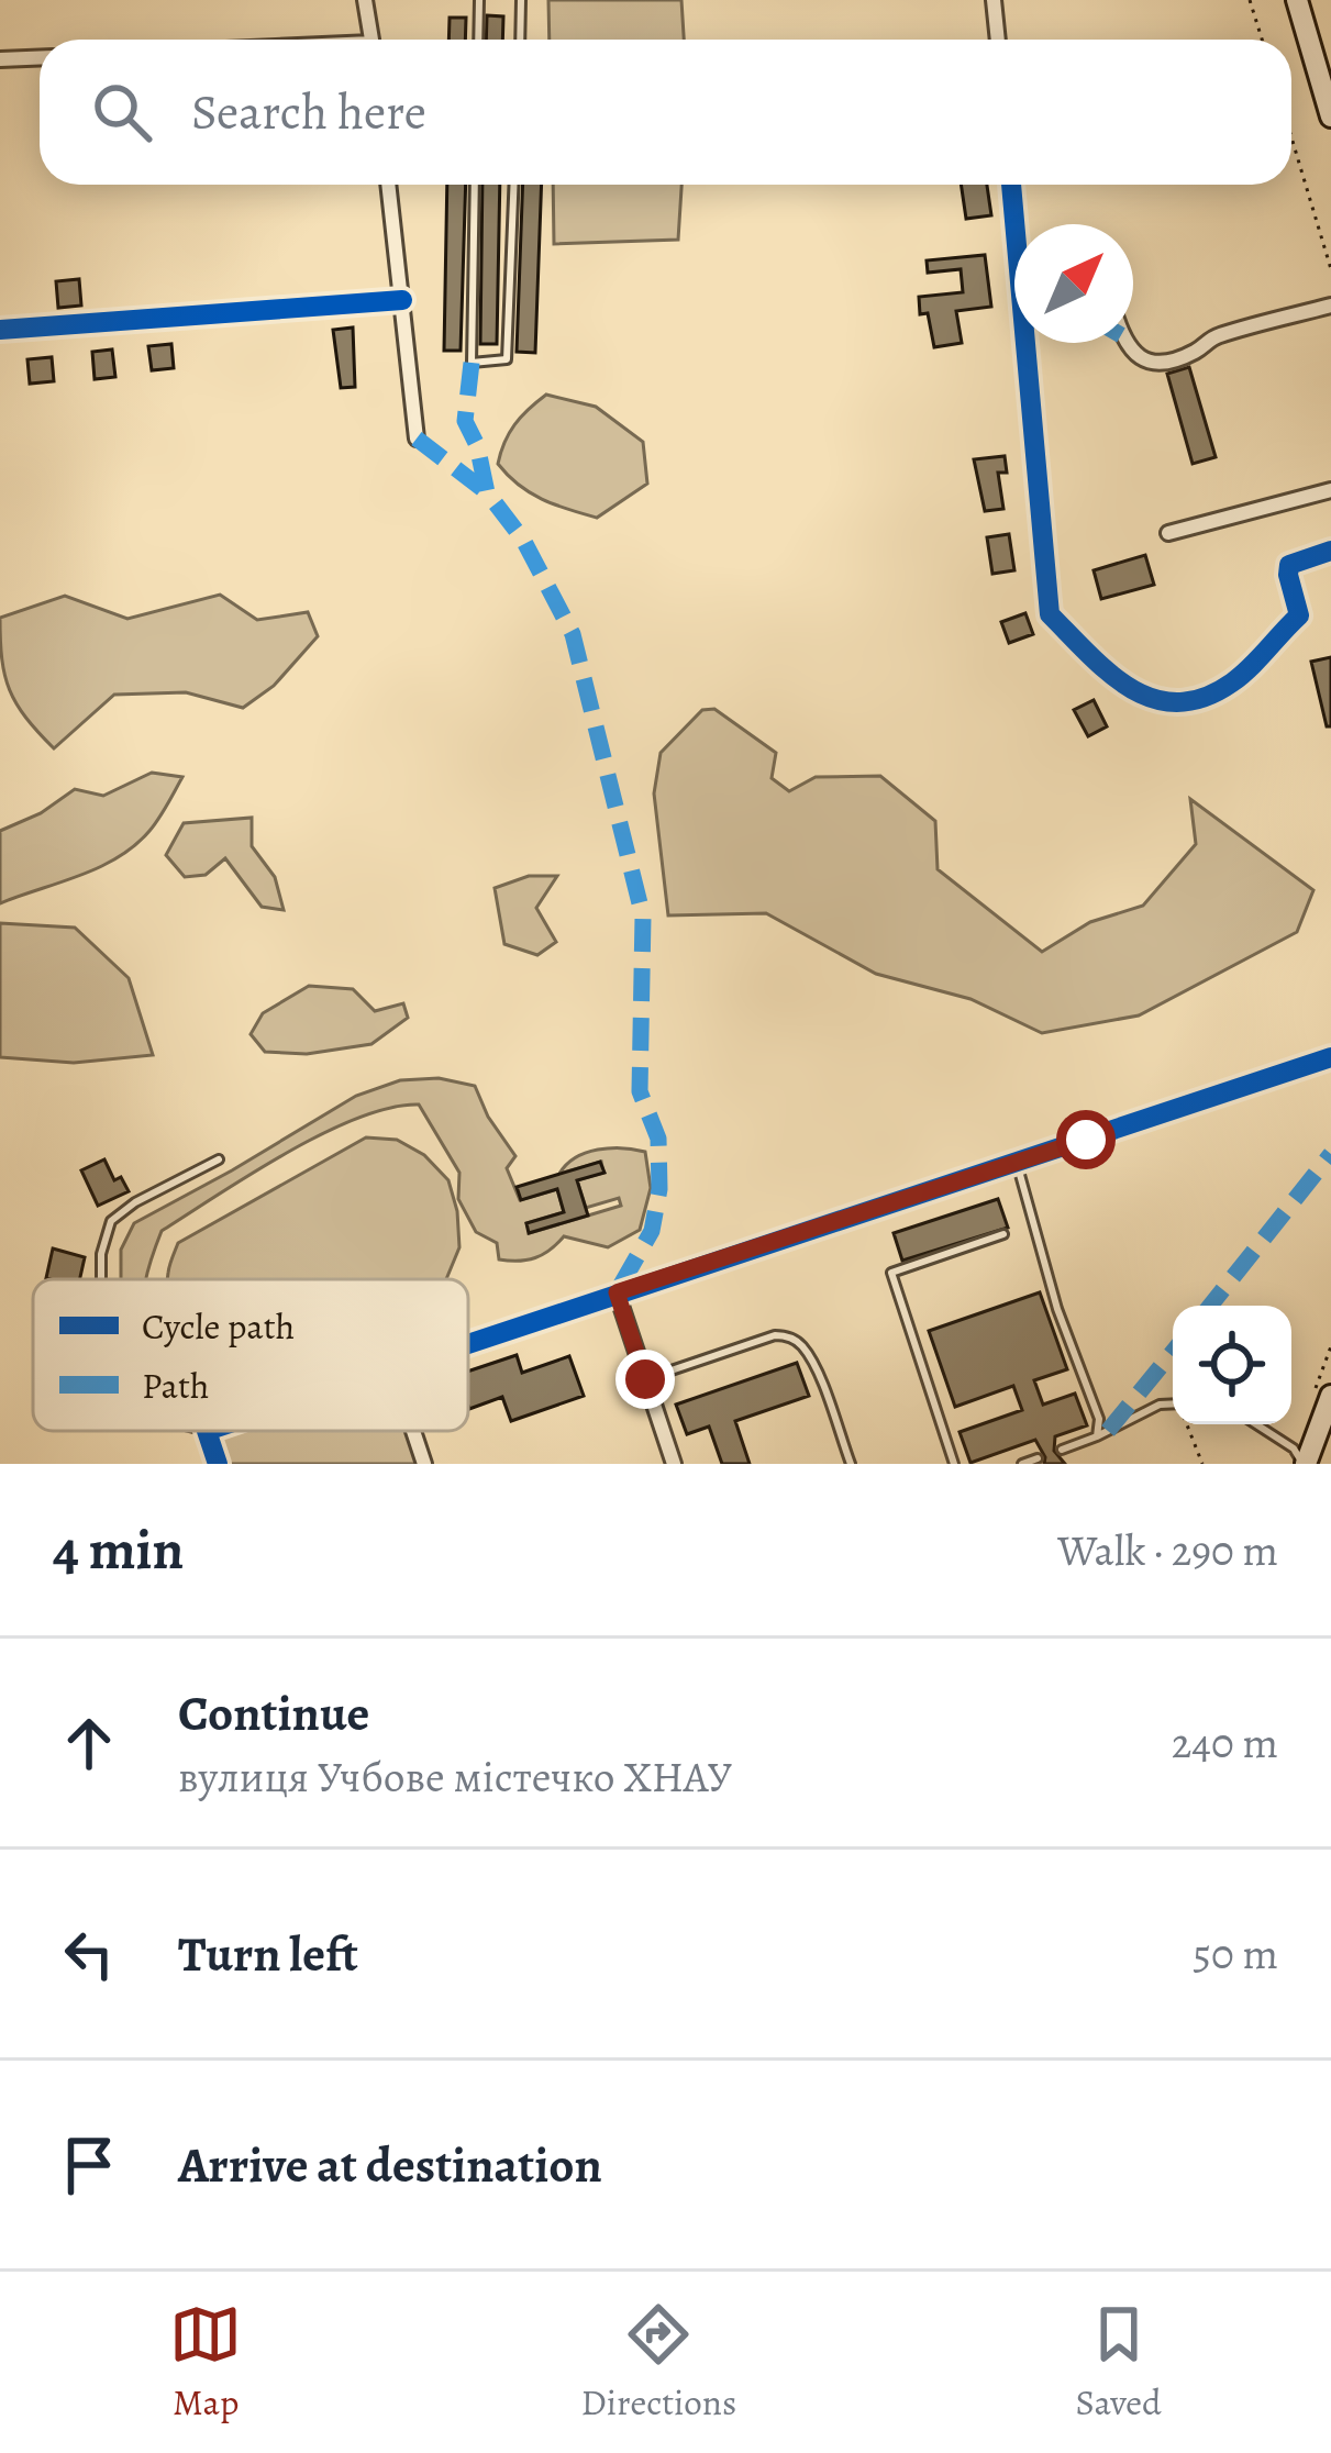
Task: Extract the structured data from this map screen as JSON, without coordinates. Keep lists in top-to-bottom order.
{
  "legend": ["Cycle path", "Path"],
  "north": "top right",
  "page": {
    "search": "Search here",
    "heading": ["4 min", "Walk · 290 m"],
    "list": [
      ["Continue", "вулиця Учбове містечко ХНАУ", "240 m"],
      ["Turn left", "50 m"],
      "Arrive at destination"
    ],
    "nav": ["Map", "Directions", "Saved"]
  }
}
